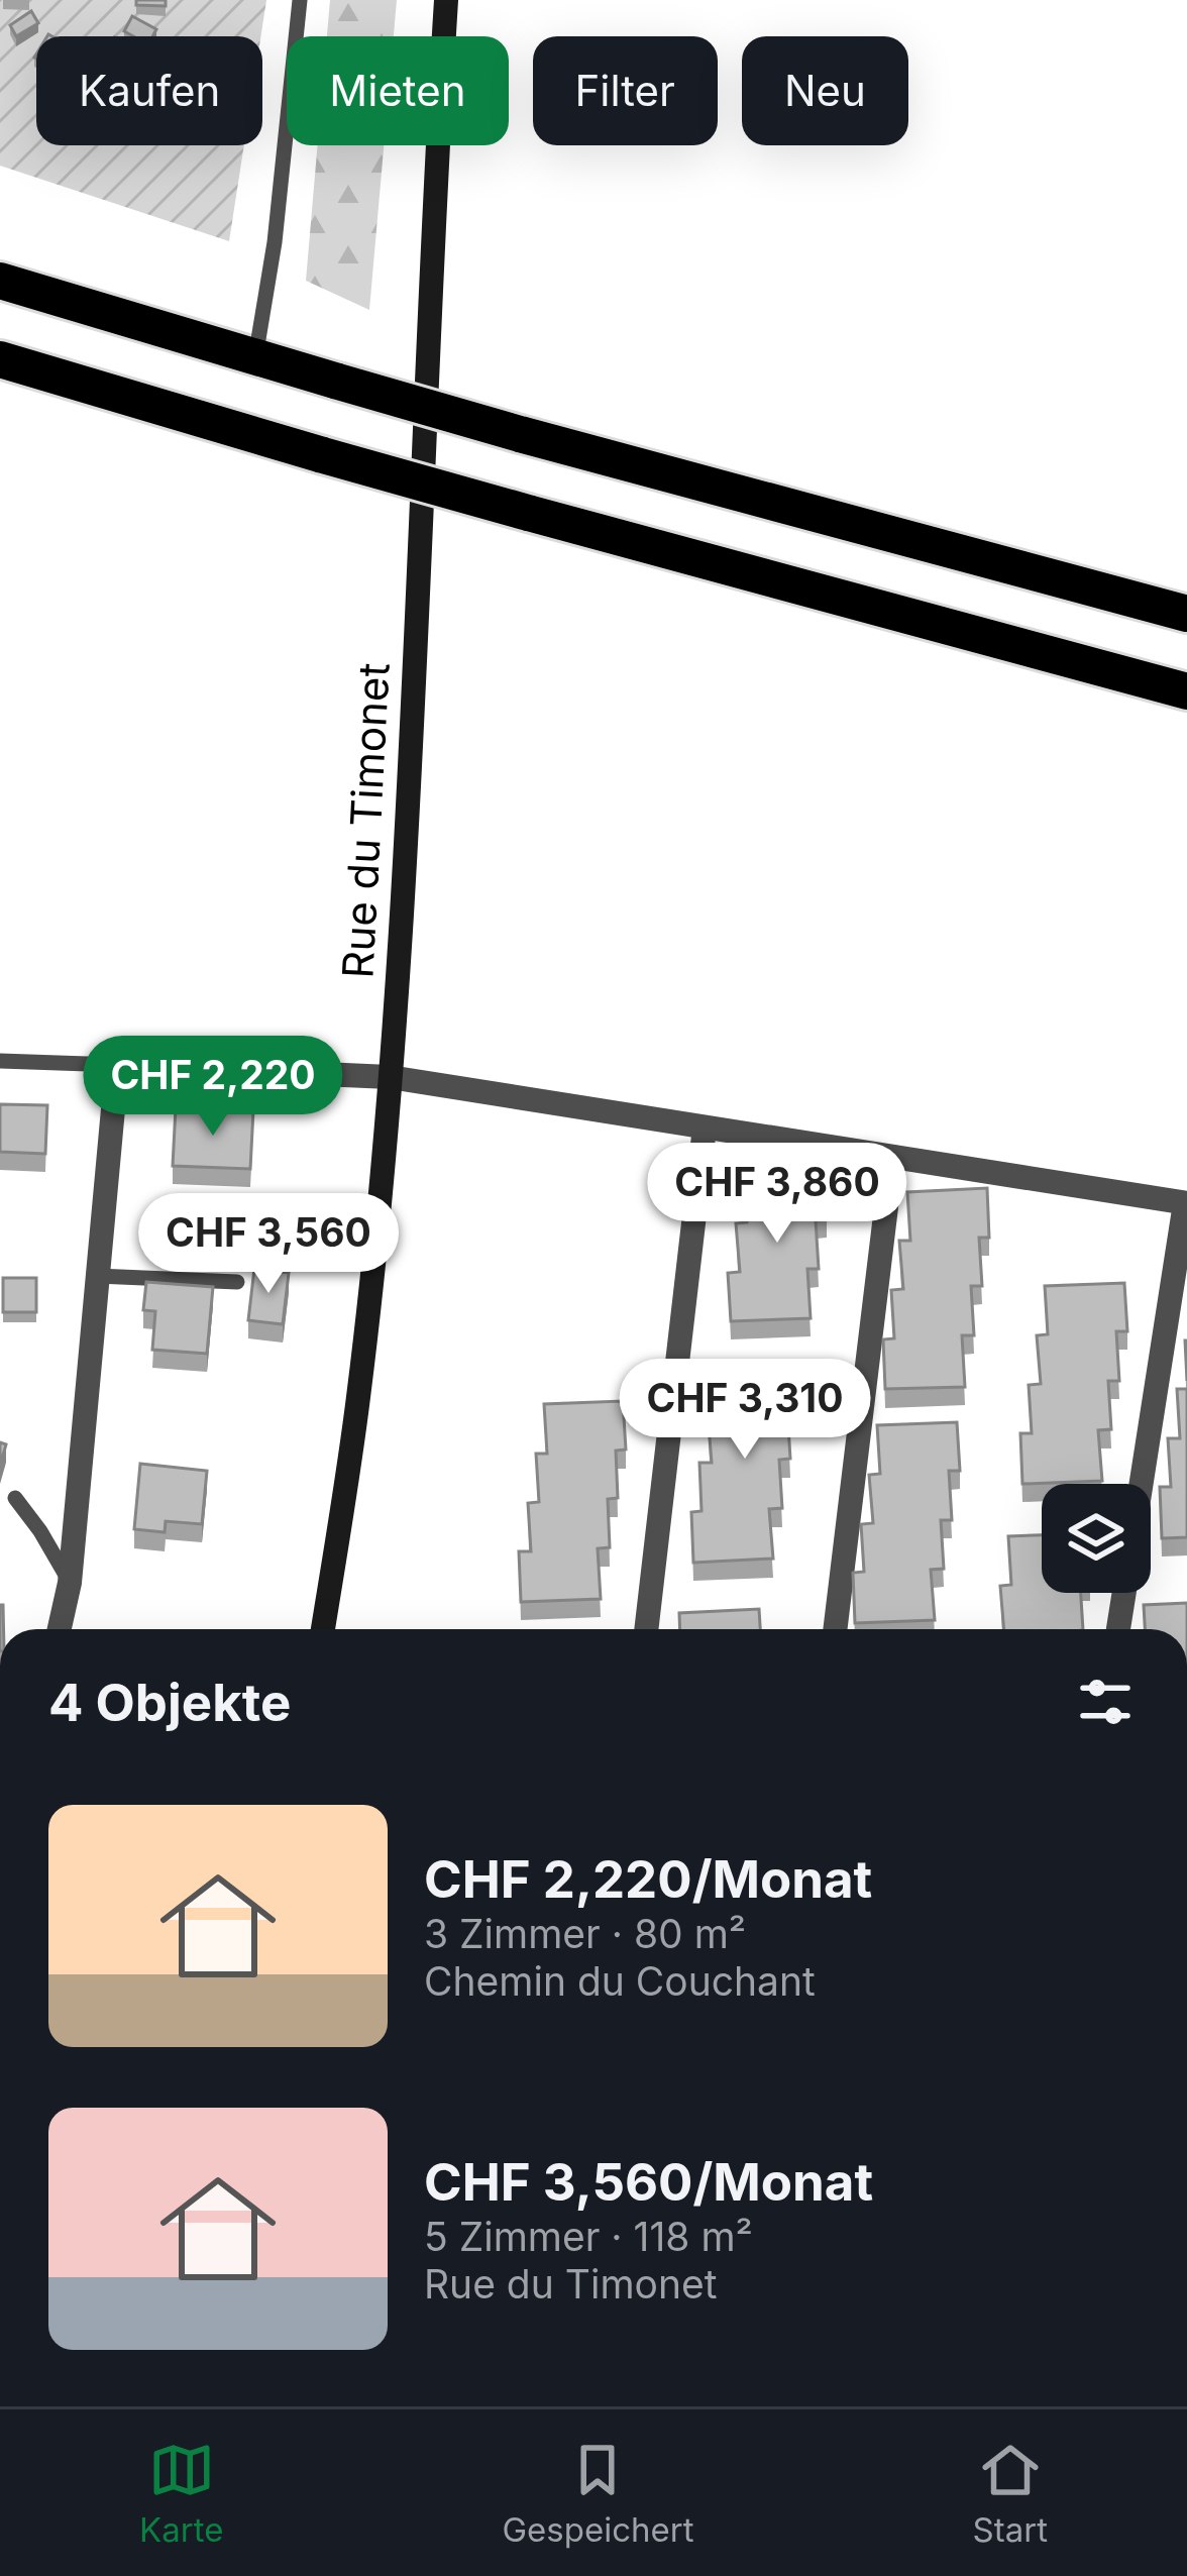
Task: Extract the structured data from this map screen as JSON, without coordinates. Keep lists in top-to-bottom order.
{
  "streets": {
    "main road": ["Rue du Timonet"]
  },
  "page": {
    "chip": [
      "Kaufen",
      "Mieten",
      "Filter",
      "Neu"
    ],
    "price": [
      "CHF 2,220",
      "CHF 3,860",
      "CHF 3,560",
      "CHF 3,310"
    ],
    "heading": "4 Objekte",
    "list": [
      {
        "name": "CHF 2,220/Monat",
        "note": "3 Zimmer · 80 m² · Chemin du Couchant"
      },
      {
        "name": "CHF 3,560/Monat",
        "note": "5 Zimmer · 118 m² · Rue du Timonet"
      }
    ],
    "tabs": ["Karte", "Gespeichert", "Start"]
  }
}
